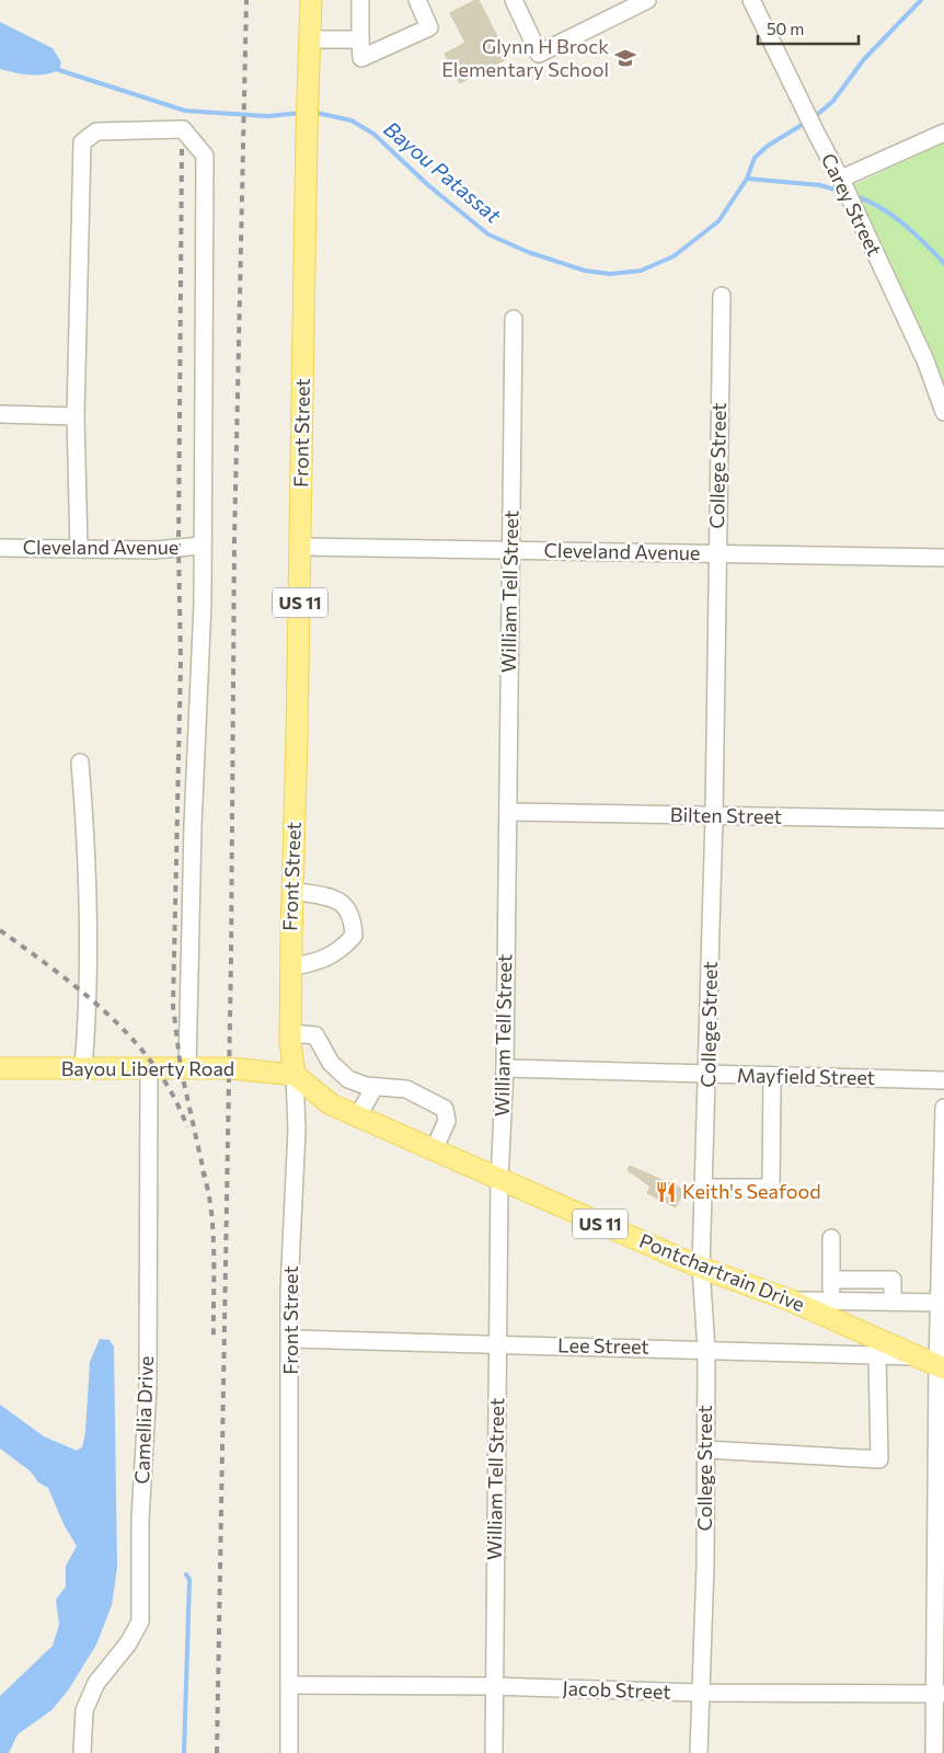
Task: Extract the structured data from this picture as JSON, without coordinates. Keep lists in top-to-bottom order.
{
  "streets": {
    "main road": [
      "Front Street",
      "US 11",
      "Bayou Liberty Road",
      "Pontchartrain Drive"
    ],
    "street": [
      "Carey Street",
      "College Street",
      "Cleveland Avenue",
      "William Tell Street",
      "Bilten Street",
      "Mayfield Street",
      "Lee Street",
      "Camellia Drive",
      "Jacob Street"
    ]
  },
  "crossings": [
    ["Front Street", "Cleveland Avenue"],
    ["Front Street", "Bayou Liberty Road"],
    ["Front Street", "Pontchartrain Drive"],
    ["Front Street", "Lee Street"],
    ["Front Street", "Jacob Street"],
    ["College Street", "Cleveland Avenue"],
    ["College Street", "Bilten Street"],
    ["College Street", "Mayfield Street"],
    ["College Street", "Pontchartrain Drive"],
    ["College Street", "Lee Street"],
    ["College Street", "Jacob Street"],
    ["Cleveland Avenue", "William Tell Street"],
    ["William Tell Street", "Bilten Street"],
    ["William Tell Street", "Mayfield Street"],
    ["William Tell Street", "Pontchartrain Drive"],
    ["William Tell Street", "Lee Street"],
    ["William Tell Street", "Jacob Street"],
    ["Bayou Liberty Road", "Pontchartrain Drive"],
    ["Bayou Liberty Road", "Camellia Drive"],
    ["Pontchartrain Drive", "Lee Street"]
  ],
  "water": ["Bayou Patassat"],
  "places": {
    "school or university": ["Glynn H Brock Elementary School"],
    "restaurant": ["Keith's Seafood"]
  },
  "scale_bar": "50 m"
}
